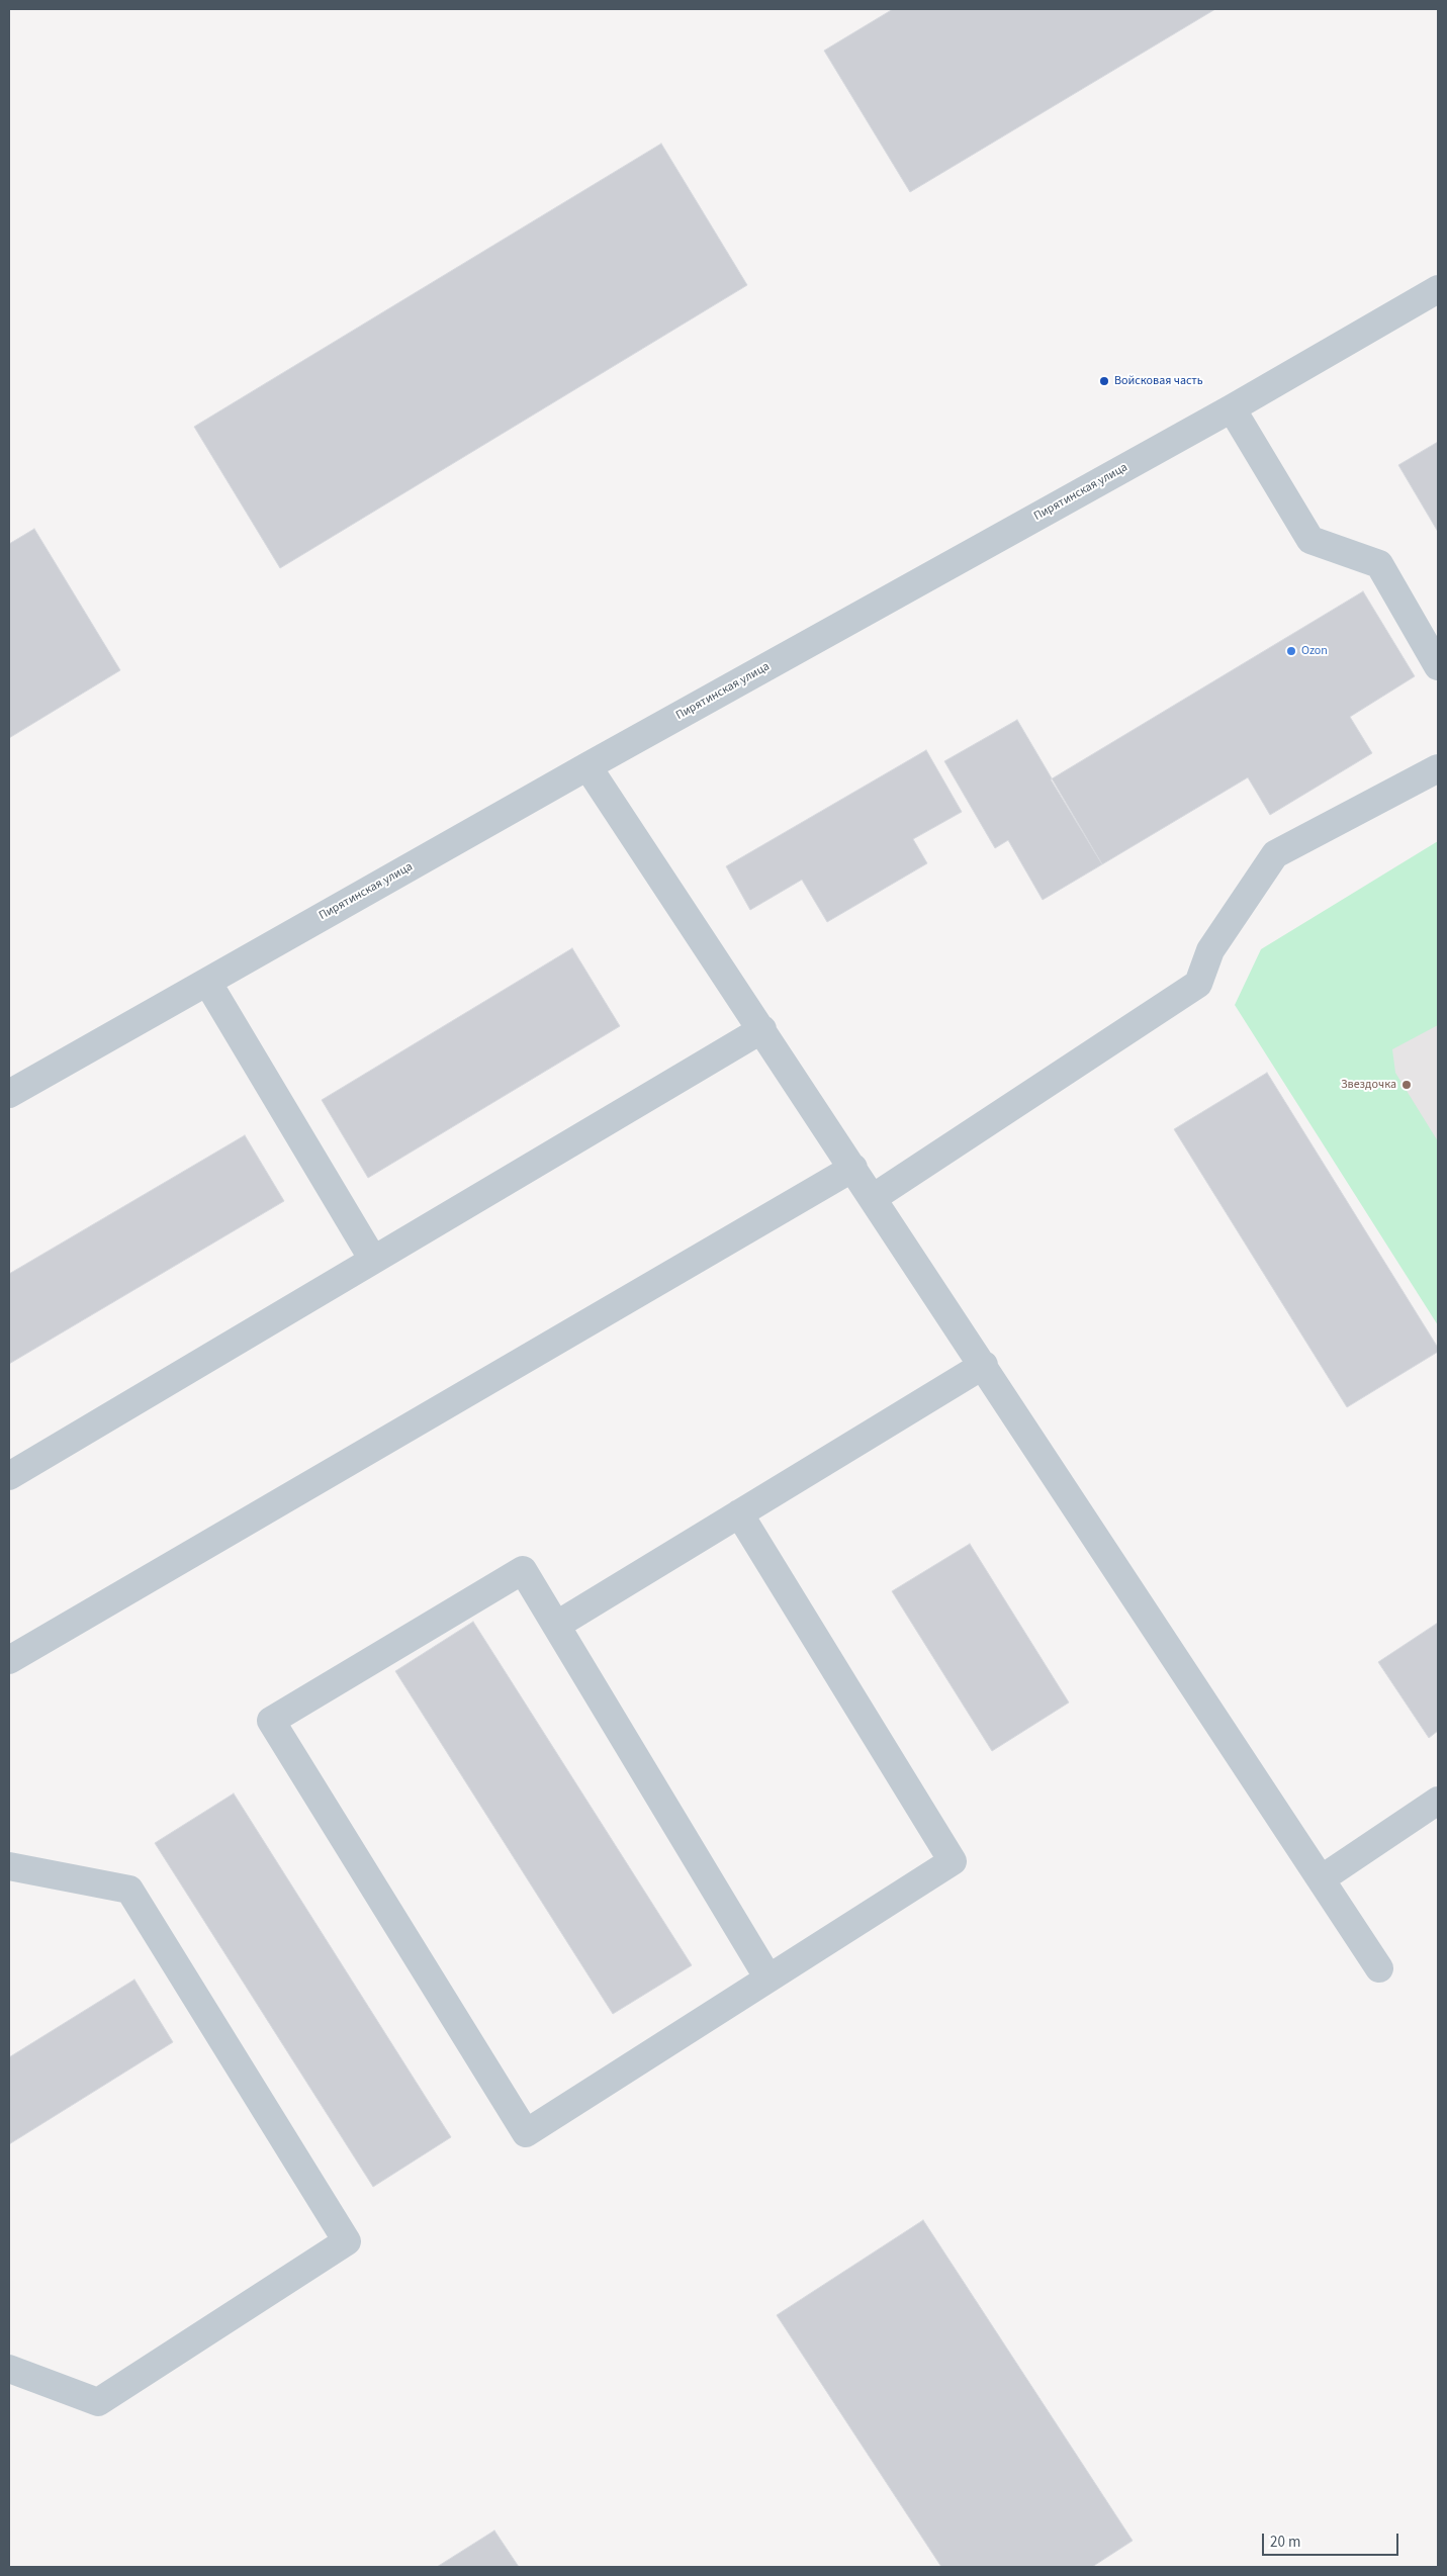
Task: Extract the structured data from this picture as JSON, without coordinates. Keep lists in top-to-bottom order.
{
  "streets": {
    "street": ["Пирятинская улица"]
  },
  "places": ["Войсковая часть", "Ozon", "Звездочка"],
  "scale_bar": "20 m"
}
